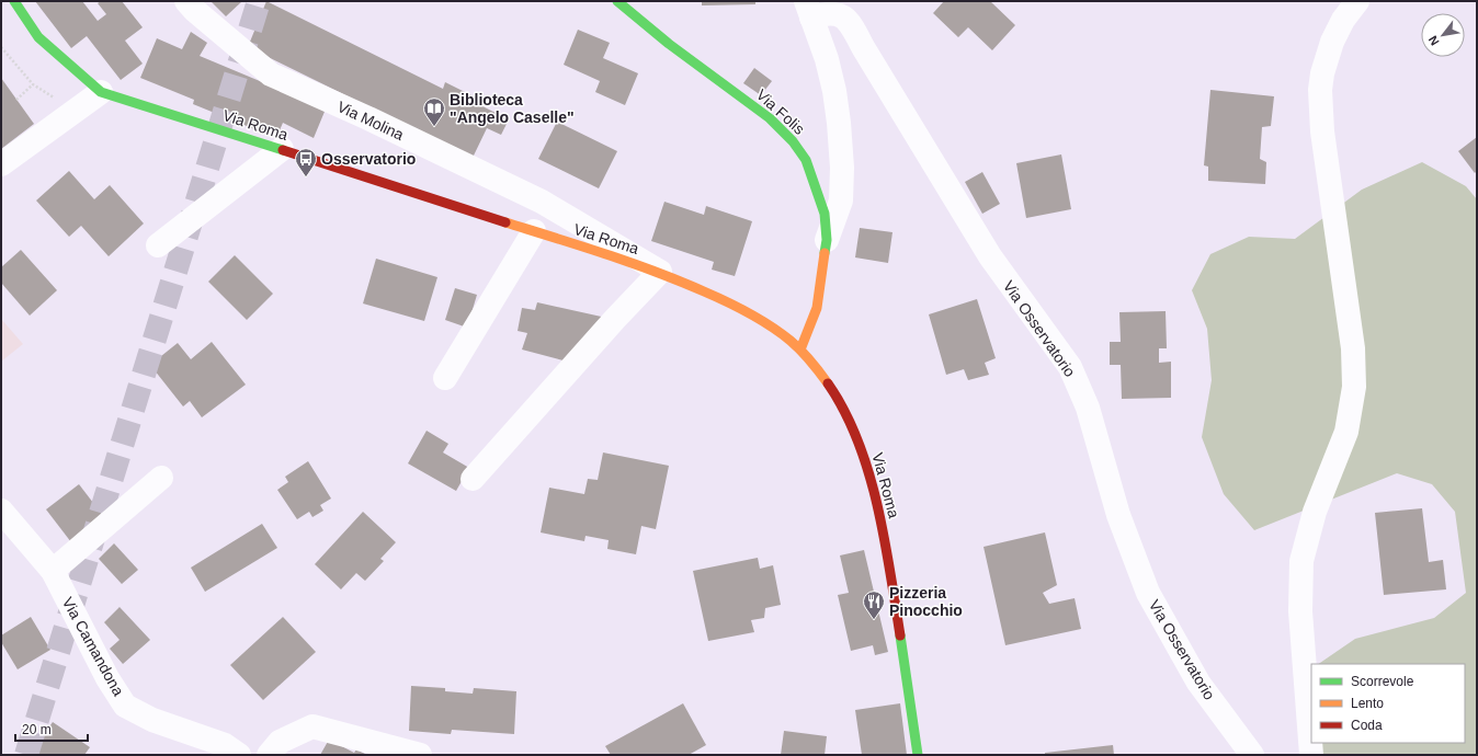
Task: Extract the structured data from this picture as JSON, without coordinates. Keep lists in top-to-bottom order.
{
  "streets": {
    "main road": ["Via Folis", "Via Roma"],
    "street": ["Via Molina", "Via Osservatorio", "Via Camandona"]
  },
  "crossings": [
    ["Via Folis", "Via Roma"],
    ["Via Molina", "Via Roma"]
  ],
  "places": {
    "library": ["Biblioteca \"Angelo Caselle\""],
    "bus stop": ["Osservatorio"],
    "restaurant": ["Pizzeria Pinocchio"]
  },
  "legend": ["Scorrevole", "Lento", "Coda"],
  "scale_bar": "20 m",
  "north": "bottom left"
}
